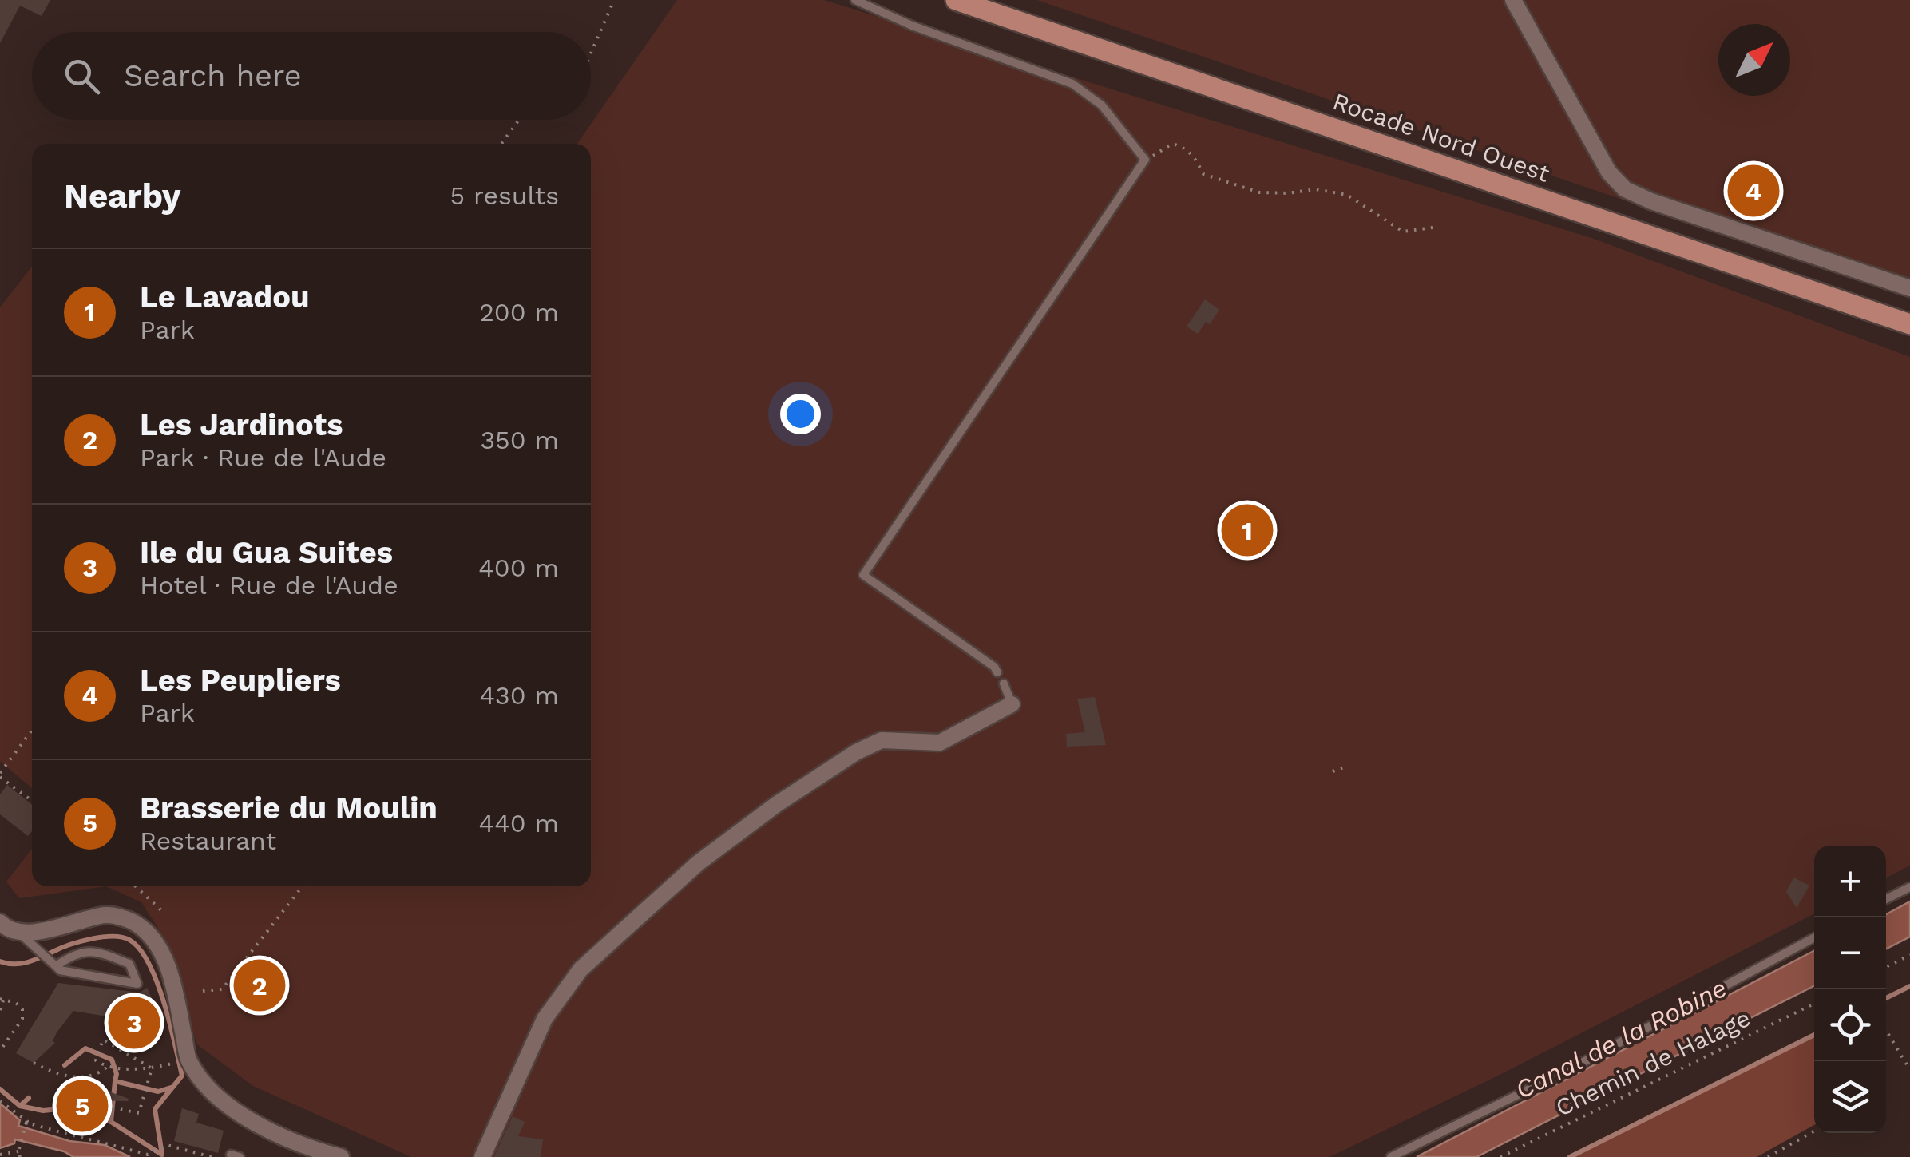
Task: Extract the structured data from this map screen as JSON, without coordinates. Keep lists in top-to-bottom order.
{
  "streets": {
    "main road": ["Rocade Nord Ouest"],
    "path": ["Chemin de Halage"]
  },
  "water": ["Canal de la Robine"],
  "north": "top right",
  "page": {
    "search": "Search here",
    "heading": ["Nearby", "5 results"],
    "pins": [
      "4",
      "1",
      "2",
      "3",
      "5"
    ],
    "list": [
      {
        "mark": "1",
        "name": "Le Lavadou",
        "note": "Park",
        "value": "200 m"
      },
      {
        "mark": "2",
        "name": "Les Jardinots",
        "note": "Park · Rue de l'Aude",
        "value": "350 m"
      },
      {
        "mark": "3",
        "name": "Ile du Gua Suites",
        "note": "Hotel · Rue de l'Aude",
        "value": "400 m"
      },
      {
        "mark": "4",
        "name": "Les Peupliers",
        "note": "Park",
        "value": "430 m"
      },
      {
        "mark": "5",
        "name": "Brasserie du Moulin",
        "note": "Restaurant",
        "value": "440 m"
      }
    ],
    "map_buttons": ["+", "−"]
  }
}
